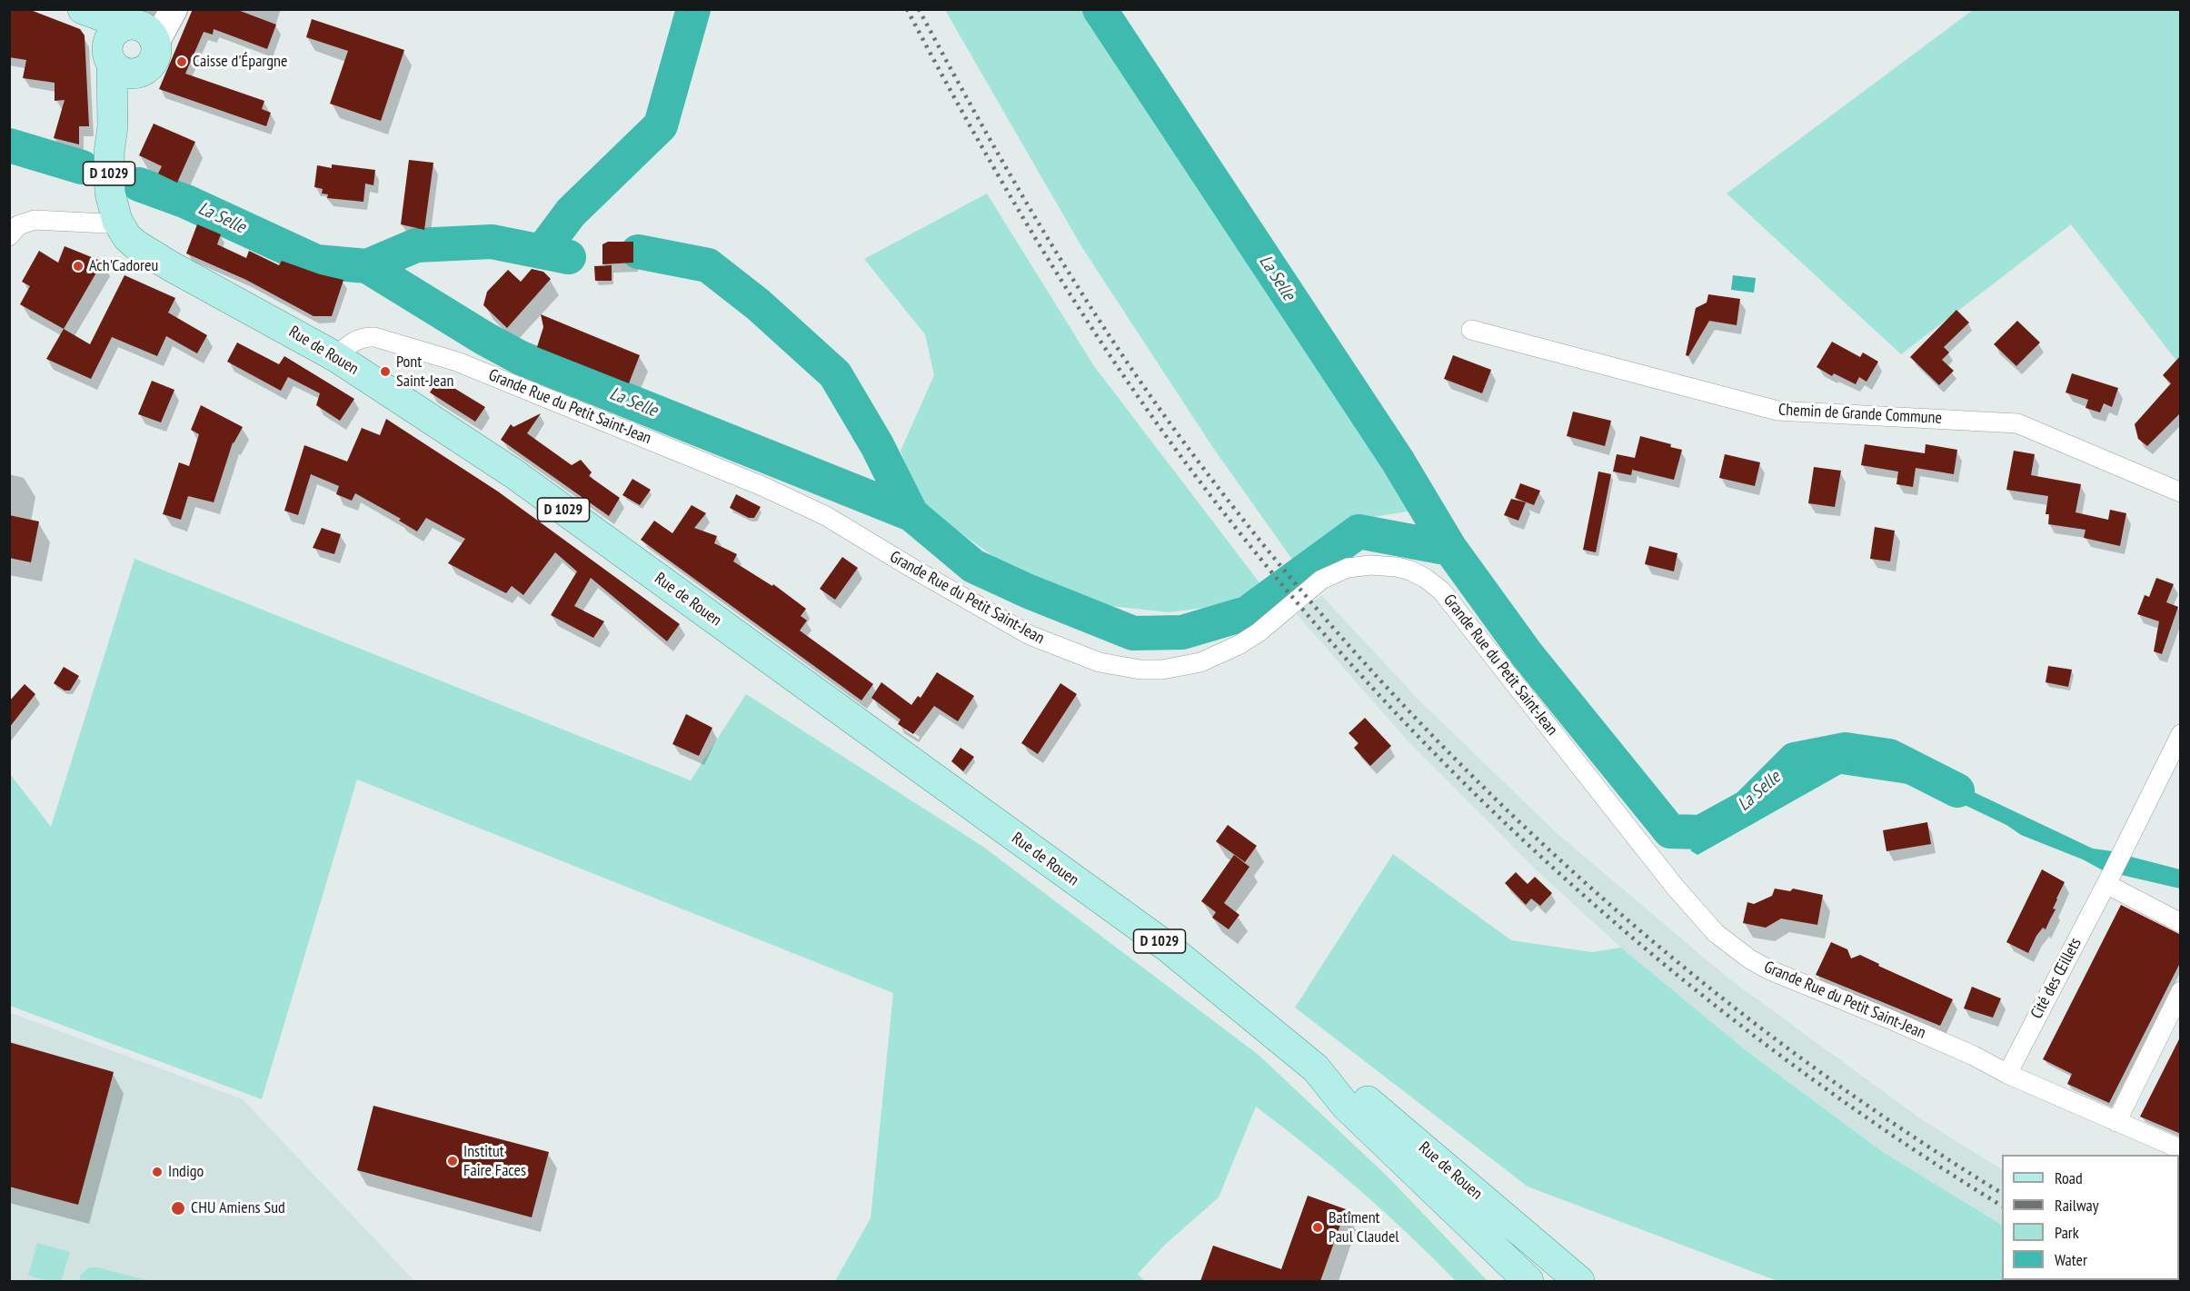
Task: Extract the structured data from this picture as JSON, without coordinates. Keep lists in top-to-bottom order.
{
  "streets": {
    "main road": ["D 1029", "Rue de Rouen"],
    "street": ["Grande Rue du Petit Saint-Jean", "Chemin de Grande Commune", "Cité des Œillets"]
  },
  "crossings": [
    ["D 1029", "Rue de Rouen"],
    ["Rue de Rouen", "Grande Rue du Petit Saint-Jean"],
    ["Grande Rue du Petit Saint-Jean", "Cité des Œillets"]
  ],
  "water": ["La Selle"],
  "places": [
    "Caisse d'Épargne",
    "Ach'Cadoreu",
    "Pont Saint-Jean",
    "Institut Faire Faces",
    "Indigo",
    "CHU Amiens Sud",
    "Batîment Paul Claudel"
  ],
  "legend": [
    "Road",
    "Railway",
    "Park",
    "Water"
  ]
}
